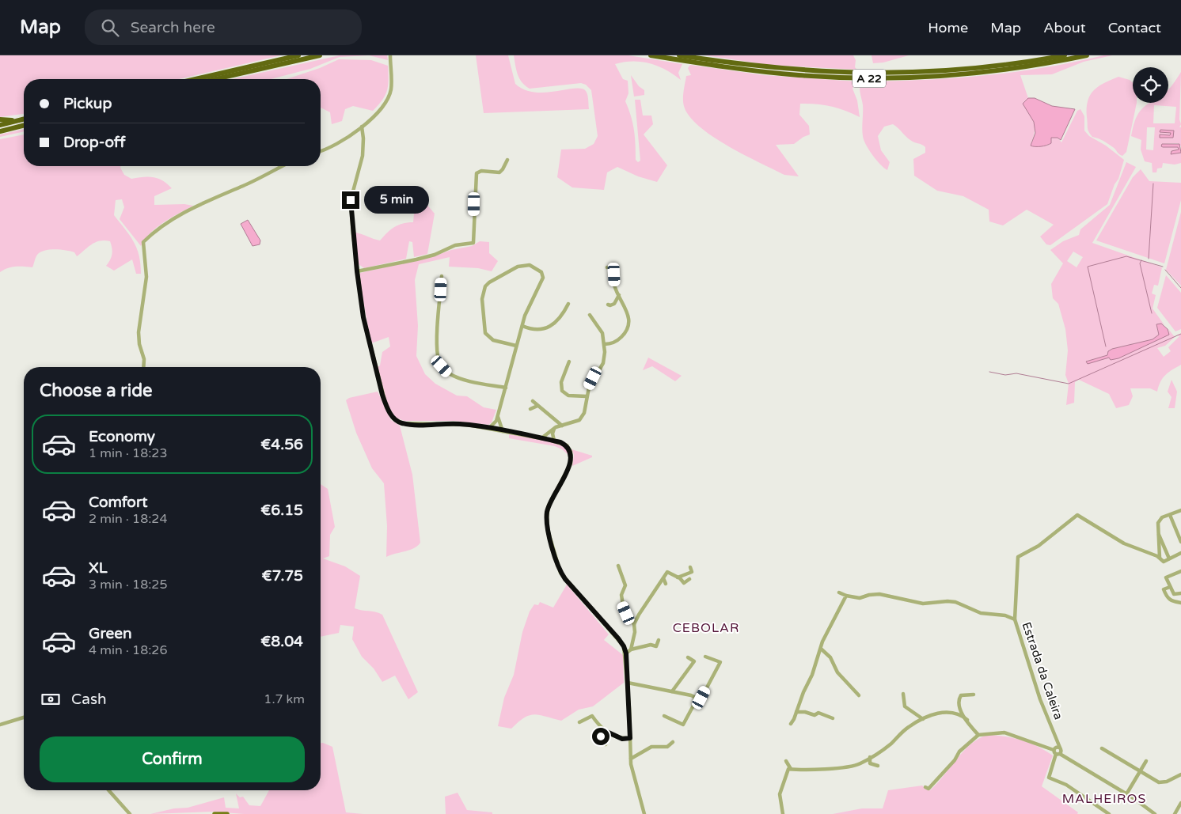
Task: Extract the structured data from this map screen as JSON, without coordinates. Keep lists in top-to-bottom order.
{
  "streets": {
    "highway": ["A 22"],
    "street": ["Estrada da Caleira"]
  },
  "districts": ["CEBOLAR", "MALHEIROS"],
  "page": {
    "header": "Map",
    "search": "Search here",
    "nav": [
      "Home",
      "Map",
      "About",
      "Contact"
    ],
    "banner": ["Pickup", "Drop-off"],
    "bubble": "5 min",
    "heading": "Choose a ride",
    "list": [
      {
        "name": "Economy",
        "note": "1 min · 18:23",
        "value": "€4.56"
      },
      {
        "name": "Comfort",
        "note": "2 min · 18:24",
        "value": "€6.15"
      },
      {
        "name": "XL",
        "note": "3 min · 18:25",
        "value": "€7.75"
      },
      {
        "name": "Green",
        "note": "4 min · 18:26",
        "value": "€8.04"
      }
    ],
    "pay": ["Cash", "1.7 km"],
    "buttons": "Confirm"
  }
}
